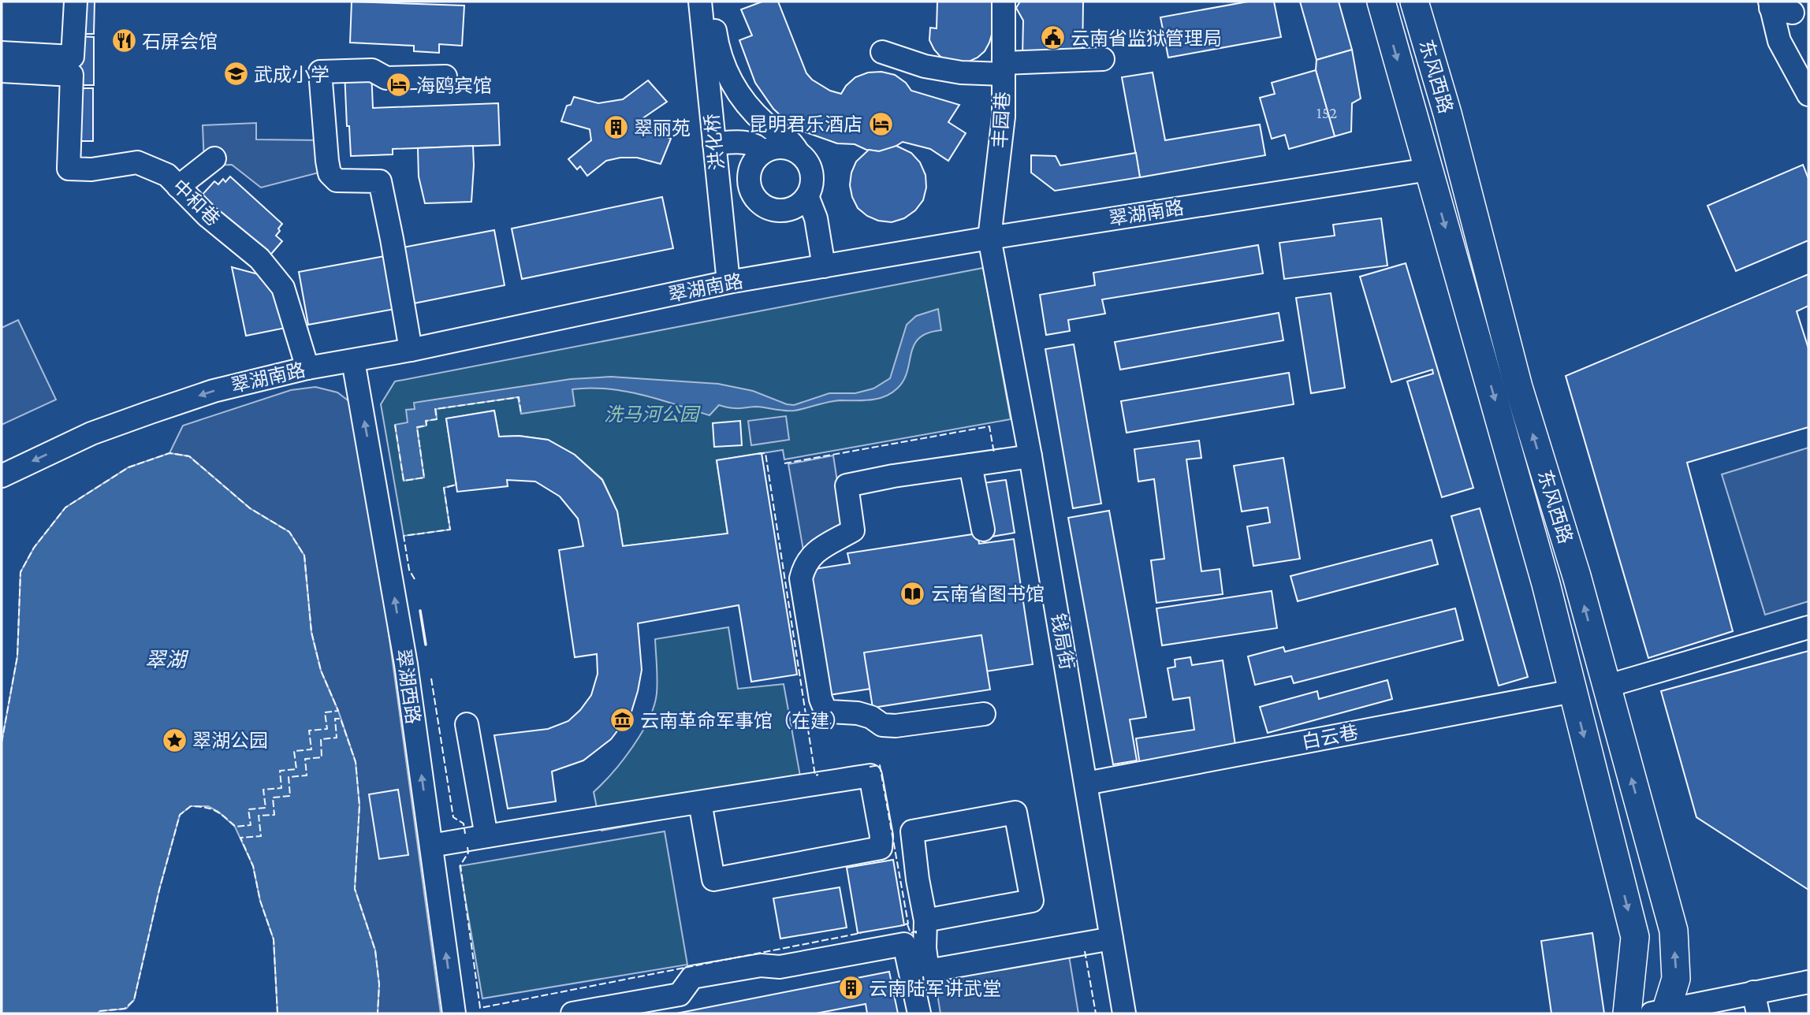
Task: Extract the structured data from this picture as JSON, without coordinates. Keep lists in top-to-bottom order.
{
  "streets": {
    "main road": ["东风西路"],
    "street": [
      "丰园巷",
      "洪化桥",
      "中和巷",
      "翠湖南路",
      "钱局街",
      "翠湖西路",
      "白云巷"
    ]
  },
  "crossings": [
    ["东风西路", "翠湖南路"],
    ["东风西路", "白云巷"],
    ["丰园巷", "翠湖南路"],
    ["丰园巷", "钱局街"],
    ["洪化桥", "翠湖南路"],
    ["中和巷", "翠湖南路"],
    ["翠湖南路", "钱局街"],
    ["翠湖南路", "翠湖西路"],
    ["钱局街", "白云巷"]
  ],
  "one_way": ["翠湖西路"],
  "water": ["翠湖"],
  "parks": ["洗马河公园"],
  "places": {
    "public building": ["云南省监狱管理局"],
    "restaurant": ["石屏会馆"],
    "school or university": ["武成小学"],
    "hotel": ["海鸥宾馆", "昆明君乐酒店"],
    "building": ["翠丽苑", "云南陆军讲武堂"],
    "library": ["云南省图书馆"],
    "museum": ["云南革命军事馆（在建）"],
    "place": ["翠湖公园"]
  },
  "house_numbers": ["152"]
}
